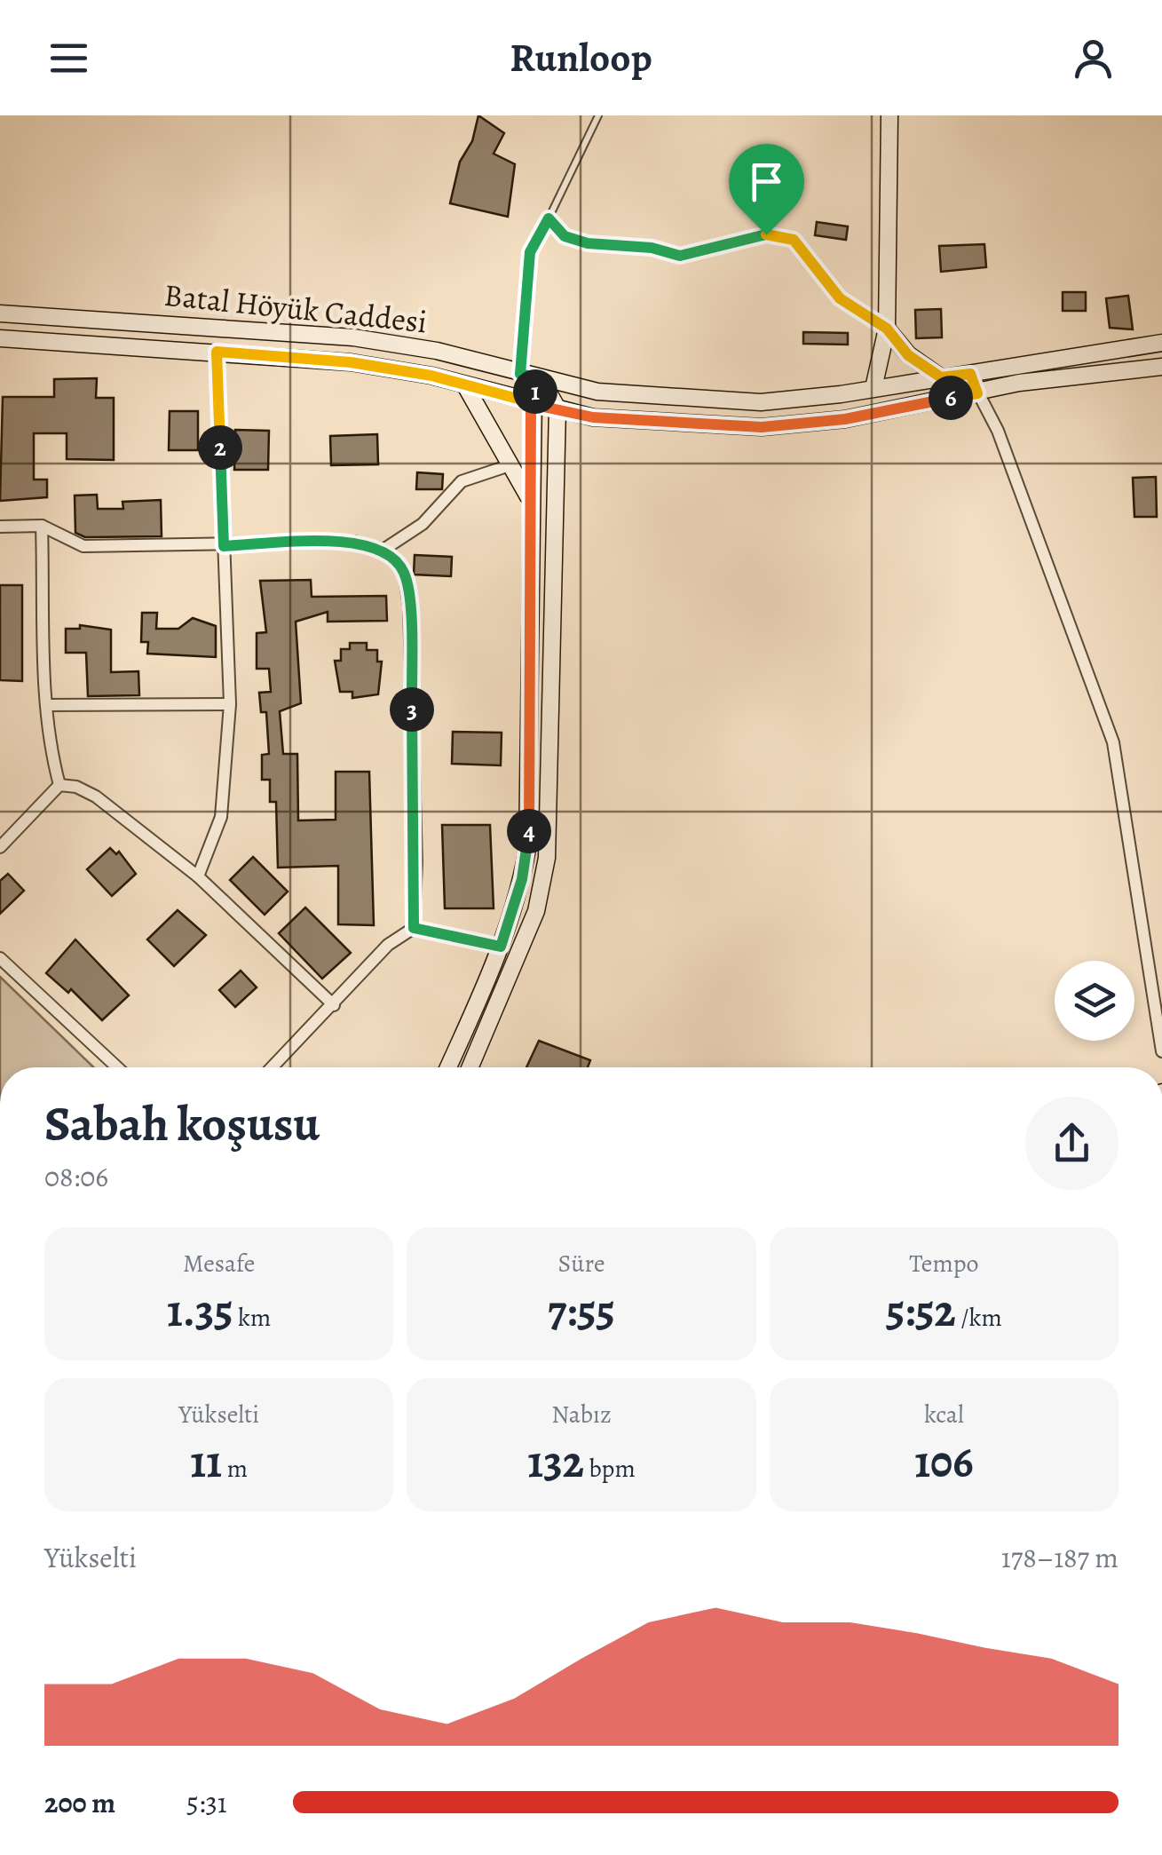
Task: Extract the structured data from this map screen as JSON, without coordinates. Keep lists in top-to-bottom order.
{
  "streets": {
    "main road": ["Batal Höyük Caddesi"]
  },
  "page": {
    "header": "Runloop",
    "pins": [
      "1",
      "6",
      "2",
      "3",
      "4"
    ],
    "heading": ["Sabah koşusu", "08:06"],
    "stats": [
      ["Mesafe", "1.35 km"],
      ["Süre", "7:55"],
      ["Tempo", "5:52 /km"],
      ["Yükselti", "11 m"],
      ["Nabız", "132 bpm"],
      ["kcal", "106"]
    ],
    "chart": ["Yükselti", "178–187 m"],
    "list": [
      {
        "name": "200 m",
        "note": "5:31"
      }
    ]
  }
}
